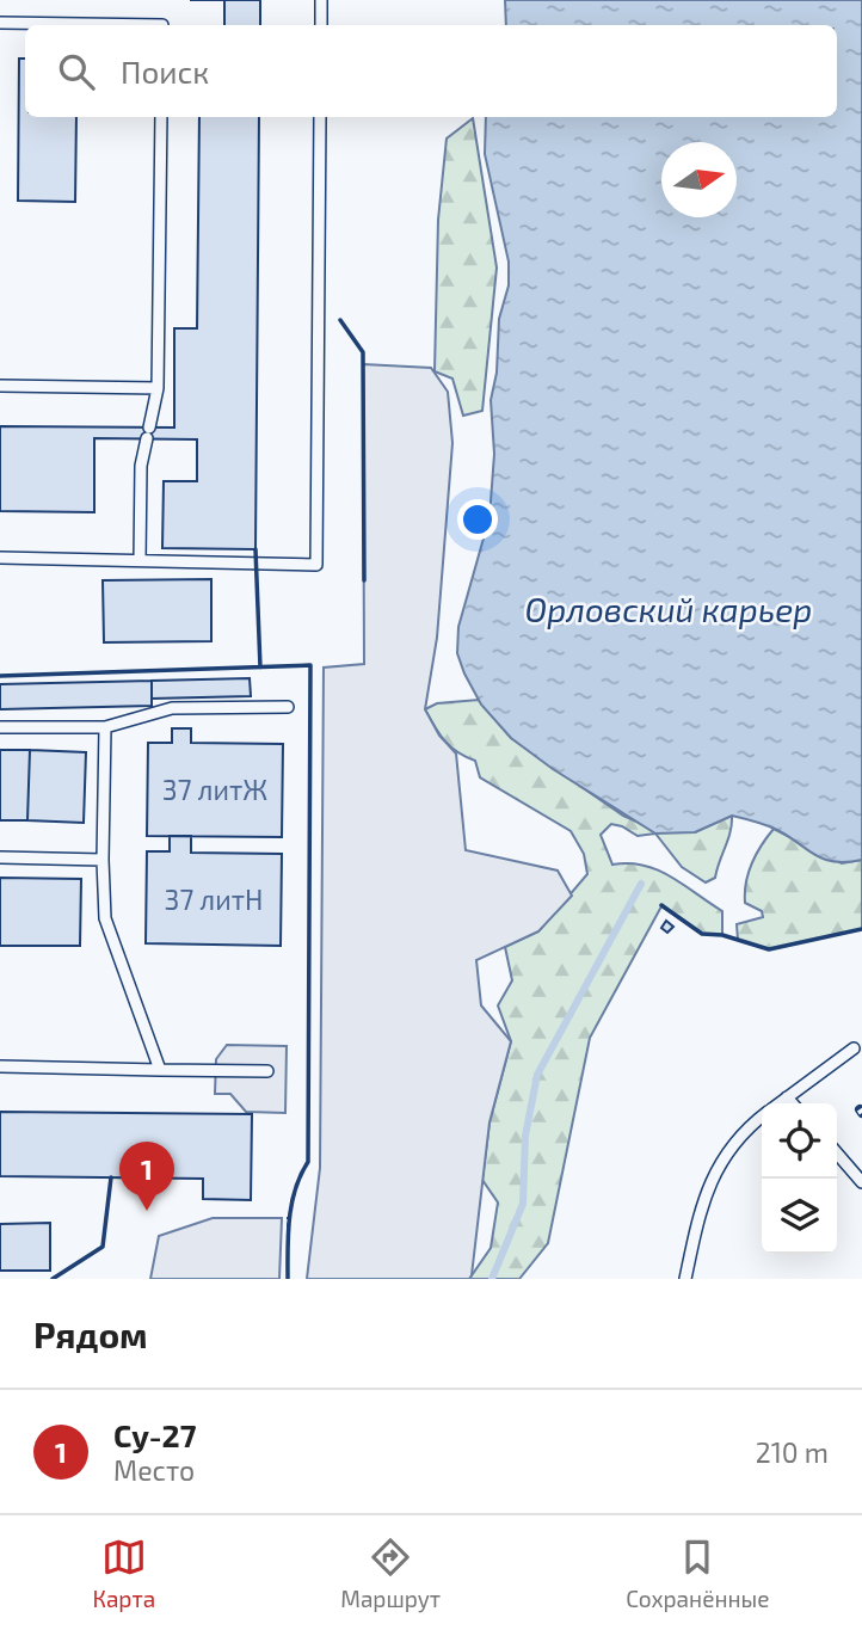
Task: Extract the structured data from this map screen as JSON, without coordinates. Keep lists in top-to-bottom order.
{
  "water": ["Орловский карьер"],
  "house_numbers": ["37 литЖ", "37 литН"],
  "north": "right",
  "page": {
    "search": "Поиск",
    "pins": "1",
    "heading": "Рядом",
    "list": [
      {
        "mark": "1",
        "name": "Су-27",
        "note": "Место",
        "value": "210 m"
      }
    ],
    "nav": ["Карта", "Маршрут", "Сохранённые"]
  }
}
